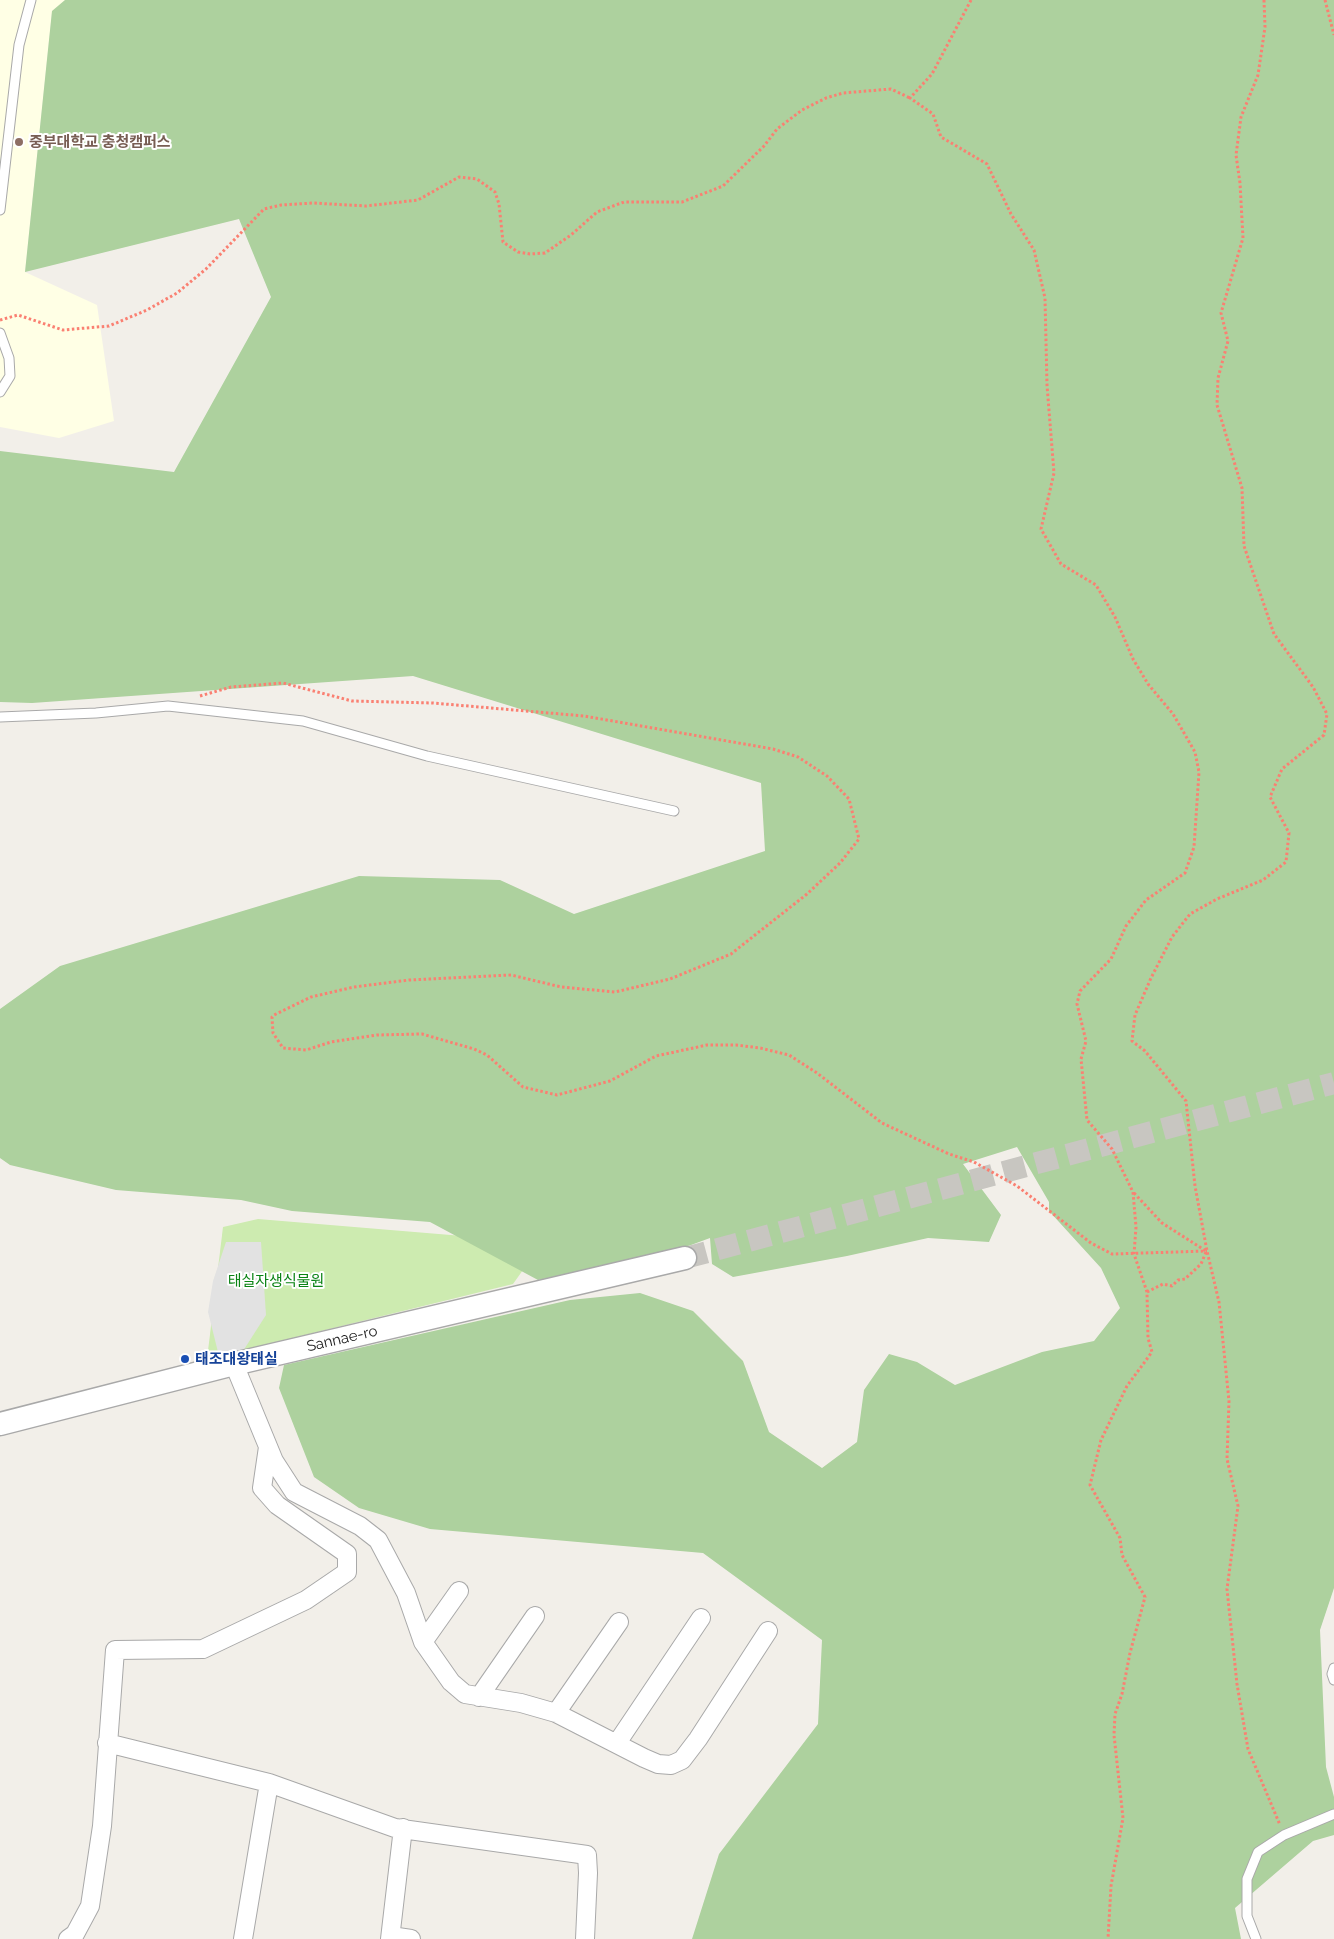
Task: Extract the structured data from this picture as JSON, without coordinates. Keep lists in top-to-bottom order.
{
  "streets": {
    "street": ["Sannae-ro"]
  },
  "parks": ["태실자생식물원"],
  "places": ["중부대학교 충청캠퍼스", "태조대왕태실"]
}
